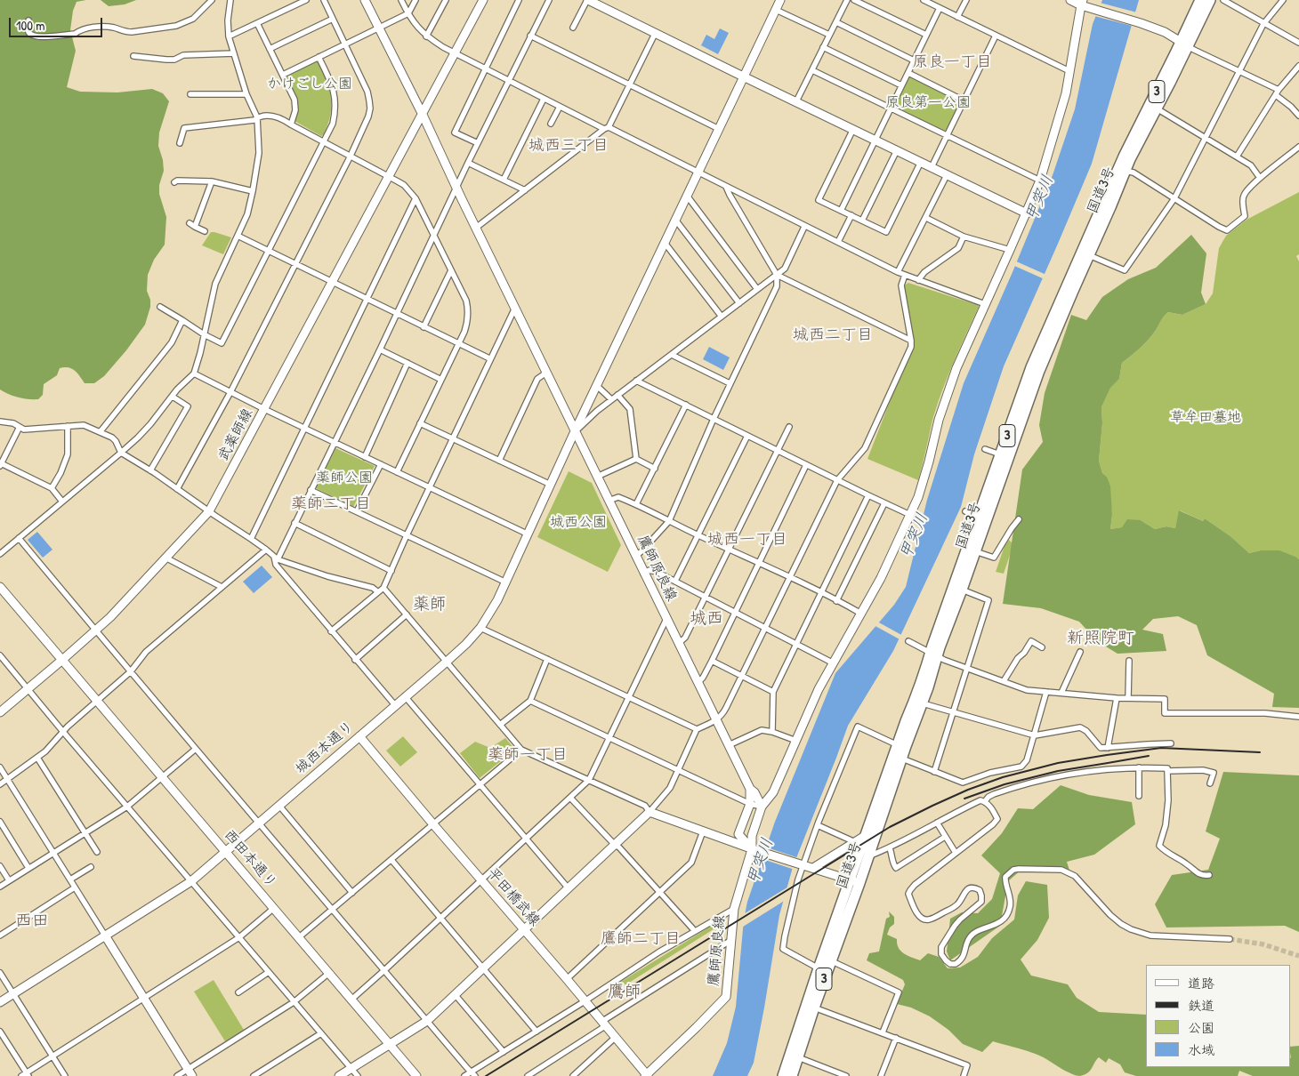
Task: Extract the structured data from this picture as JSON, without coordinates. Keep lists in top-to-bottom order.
{
  "streets": {
    "highway": ["3", "国道3号"],
    "street": [
      "武薬師線",
      "鷹師原良線",
      "城西本通り",
      "西田本通り",
      "平田橋武線"
    ]
  },
  "crossings": [
    ["武薬師線", "鷹師原良線"],
    ["武薬師線", "西田本通り"],
    ["鷹師原良線", "城西本通り"],
    ["鷹師原良線", "平田橋武線"],
    ["城西本通り", "西田本通り"],
    ["城西本通り", "平田橋武線"]
  ],
  "districts": [
    "原良一丁目",
    "城西三丁目",
    "城西二丁目",
    "薬師二丁目",
    "城西一丁目",
    "薬師",
    "城西",
    "新照院町",
    "薬師一丁目",
    "西田",
    "鷹師二丁目",
    "鷹師"
  ],
  "water": ["甲突川"],
  "parks": [
    "かけごし公園",
    "原良第一公園",
    "草牟田墓地",
    "薬師公園",
    "城西公園"
  ],
  "legend": [
    "道路",
    "鉄道",
    "公園",
    "水域"
  ],
  "scale_bar": "100 m"
}
